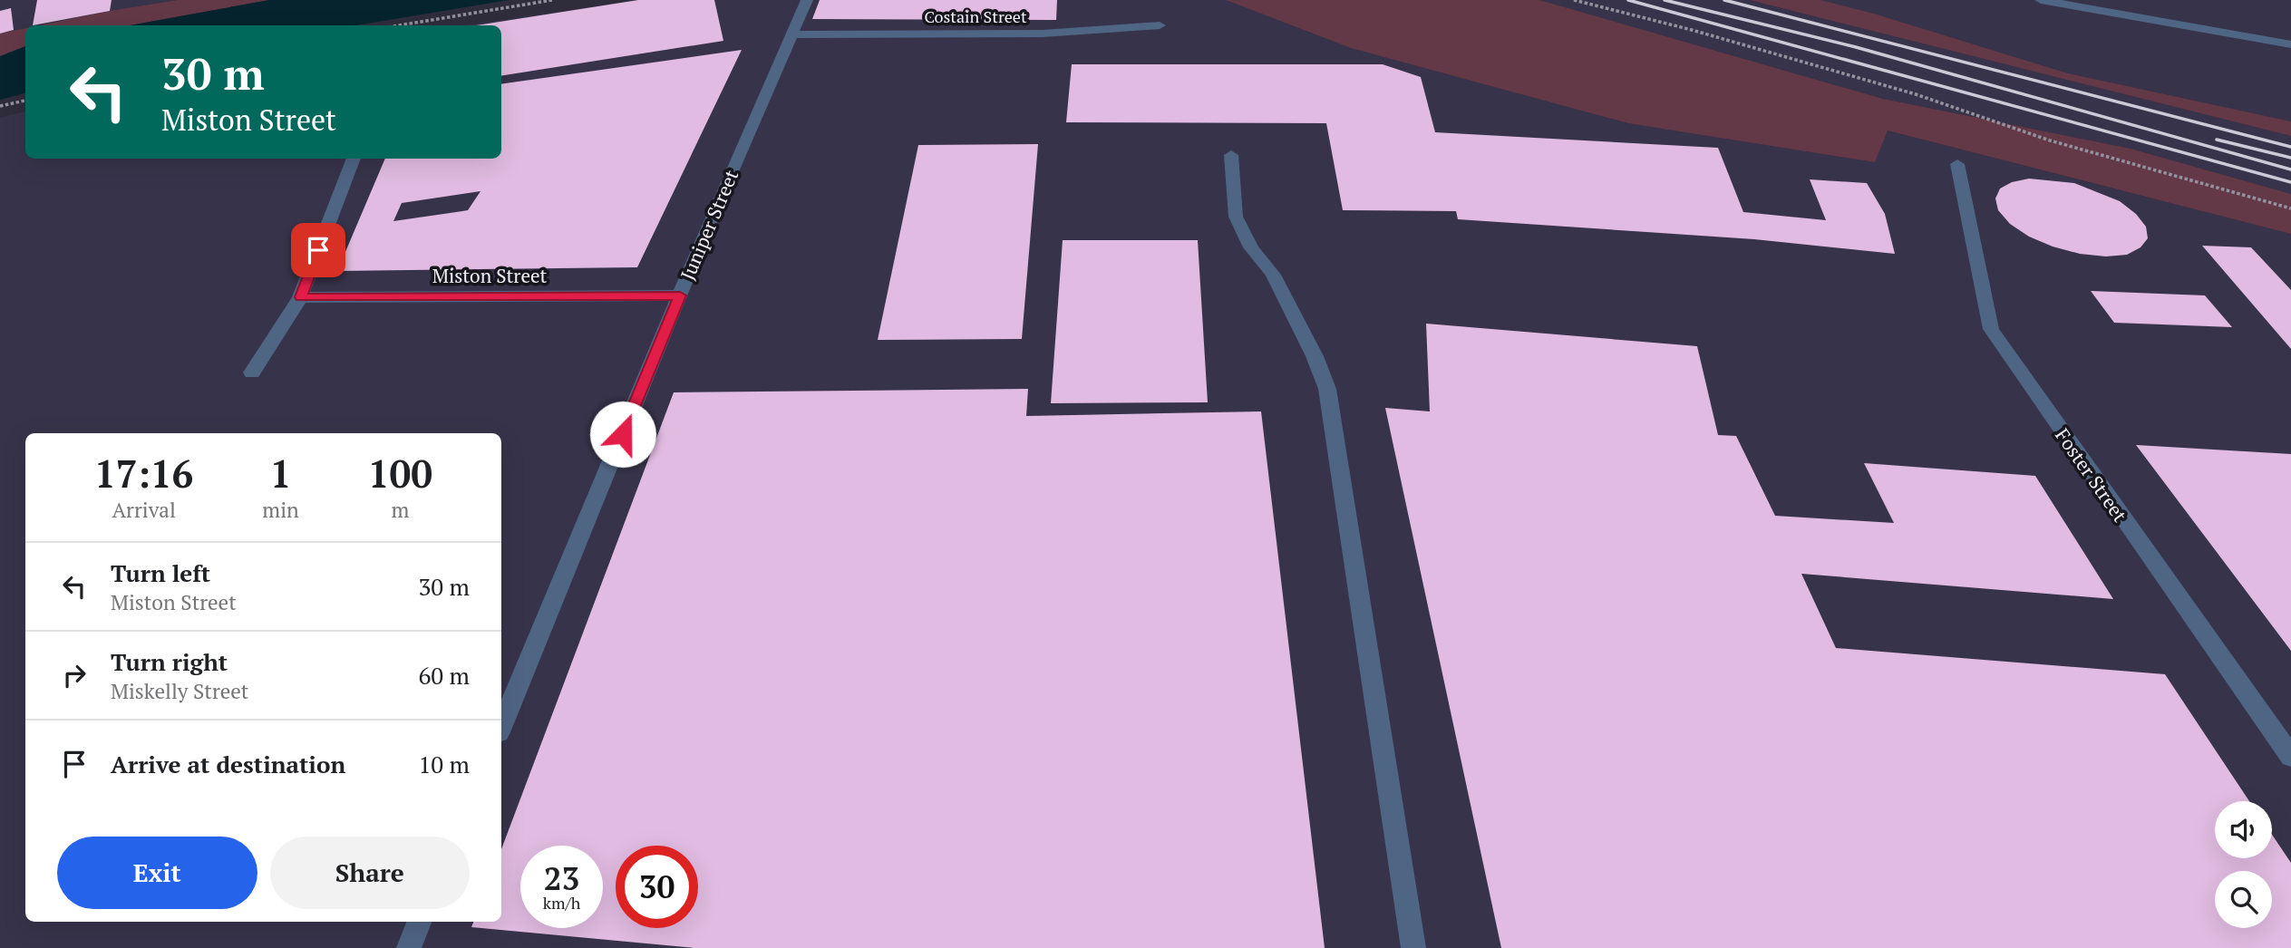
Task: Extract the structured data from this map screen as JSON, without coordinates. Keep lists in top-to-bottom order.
{
  "streets": {
    "street": [
      "Costain Street",
      "Juniper Street",
      "Miston Street",
      "Foster Street"
    ]
  },
  "crossings": [
    ["Costain Street", "Juniper Street"],
    ["Juniper Street", "Miston Street"]
  ],
  "page": {
    "turn": ["30 m", "Miston Street"],
    "eta": [
      "17:16",
      "Arrival",
      "1",
      "min",
      "100",
      "m"
    ],
    "list": [
      {
        "name": "Turn left",
        "note": "Miston Street",
        "value": "30 m"
      },
      {
        "name": "Turn right",
        "note": "Miskelly Street",
        "value": "60 m"
      },
      {
        "name": "Arrive at destination",
        "value": "10 m"
      }
    ],
    "buttons": ["Exit", "Share"],
    "speed": "23 km/h",
    "limit": "30"
  }
}
